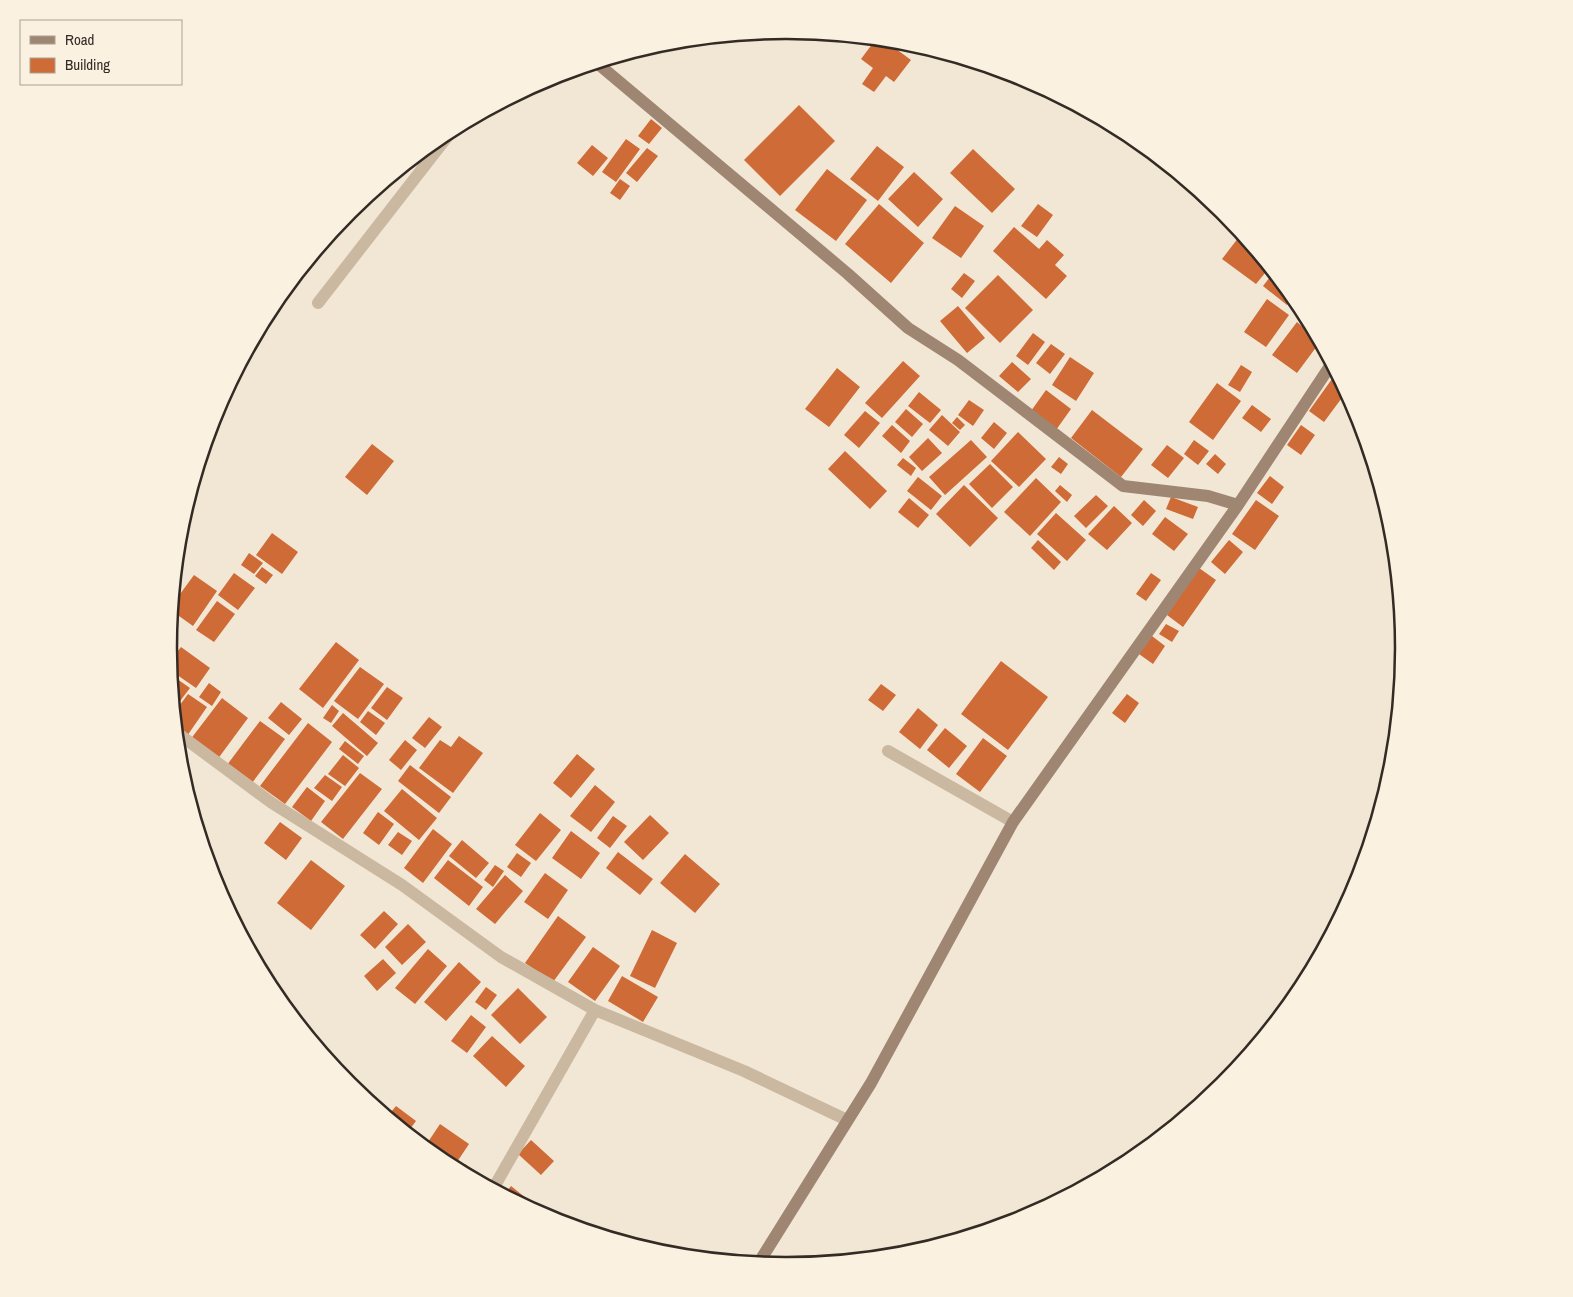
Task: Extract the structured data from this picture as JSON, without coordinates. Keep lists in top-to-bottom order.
{
  "legend": ["Road", "Building"]
}
